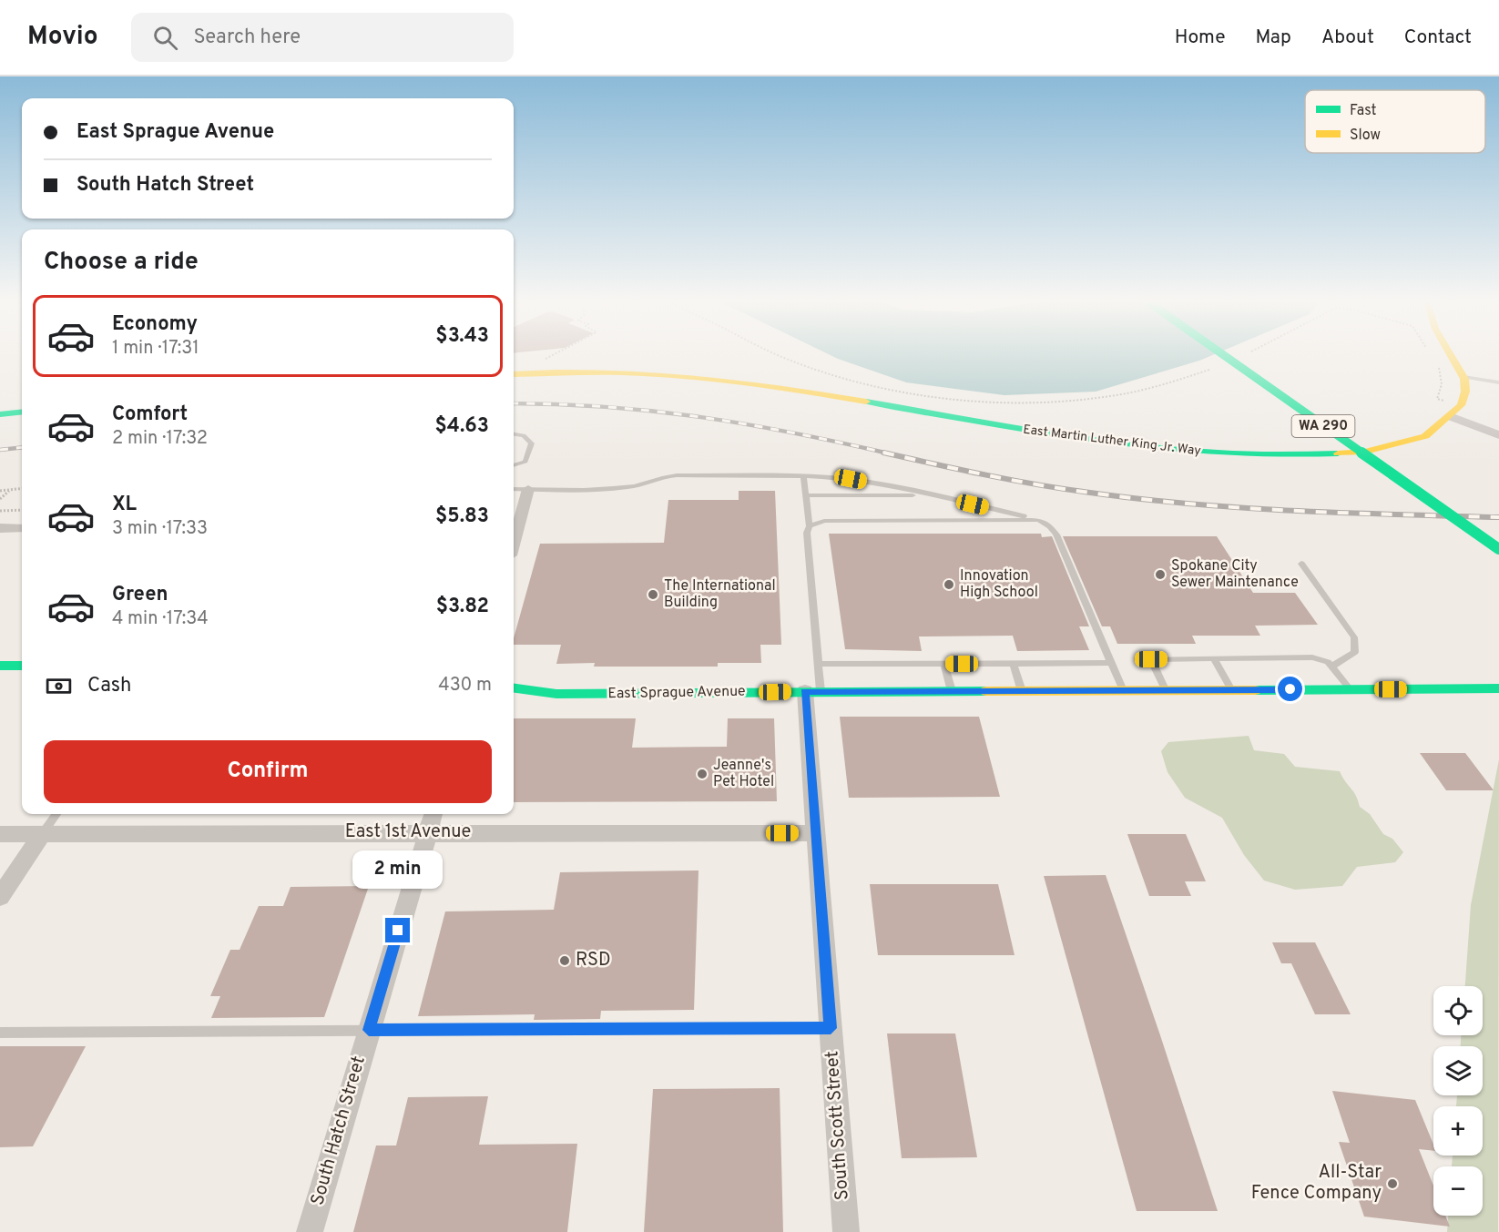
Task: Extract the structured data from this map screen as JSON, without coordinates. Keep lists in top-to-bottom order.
{
  "streets": {
    "main road": ["WA 290", "East Martin Luther King Jr. Way", "East Sprague Avenue"],
    "street": ["East 1st Avenue", "South Scott Street", "South Hatch Street"]
  },
  "crossings": [
    ["East Sprague Avenue", "South Scott Street"],
    ["East 1st Avenue", "South Scott Street"],
    ["East 1st Avenue", "South Hatch Street"]
  ],
  "places": [
    "Spokane City Sewer Maintenance",
    "Innovation High School",
    "The International Building",
    "Jeanne's Pet Hotel",
    "RSD",
    "All-Star Fence Company"
  ],
  "legend": ["Fast", "Slow"],
  "page": {
    "header": "Movio",
    "search": "Search here",
    "nav": [
      "Home",
      "Map",
      "About",
      "Contact"
    ],
    "banner": ["East Sprague Avenue", "South Hatch Street"],
    "heading": "Choose a ride",
    "list": [
      {
        "name": "Economy",
        "note": "1 min · 17:31",
        "value": "$3.43"
      },
      {
        "name": "Comfort",
        "note": "2 min · 17:32",
        "value": "$4.63"
      },
      {
        "name": "XL",
        "note": "3 min · 17:33",
        "value": "$5.83"
      },
      {
        "name": "Green",
        "note": "4 min · 17:34",
        "value": "$3.82"
      }
    ],
    "pay": ["Cash", "430 m"],
    "buttons": "Confirm",
    "bubble": "2 min",
    "map_buttons": ["+", "−"]
  }
}
